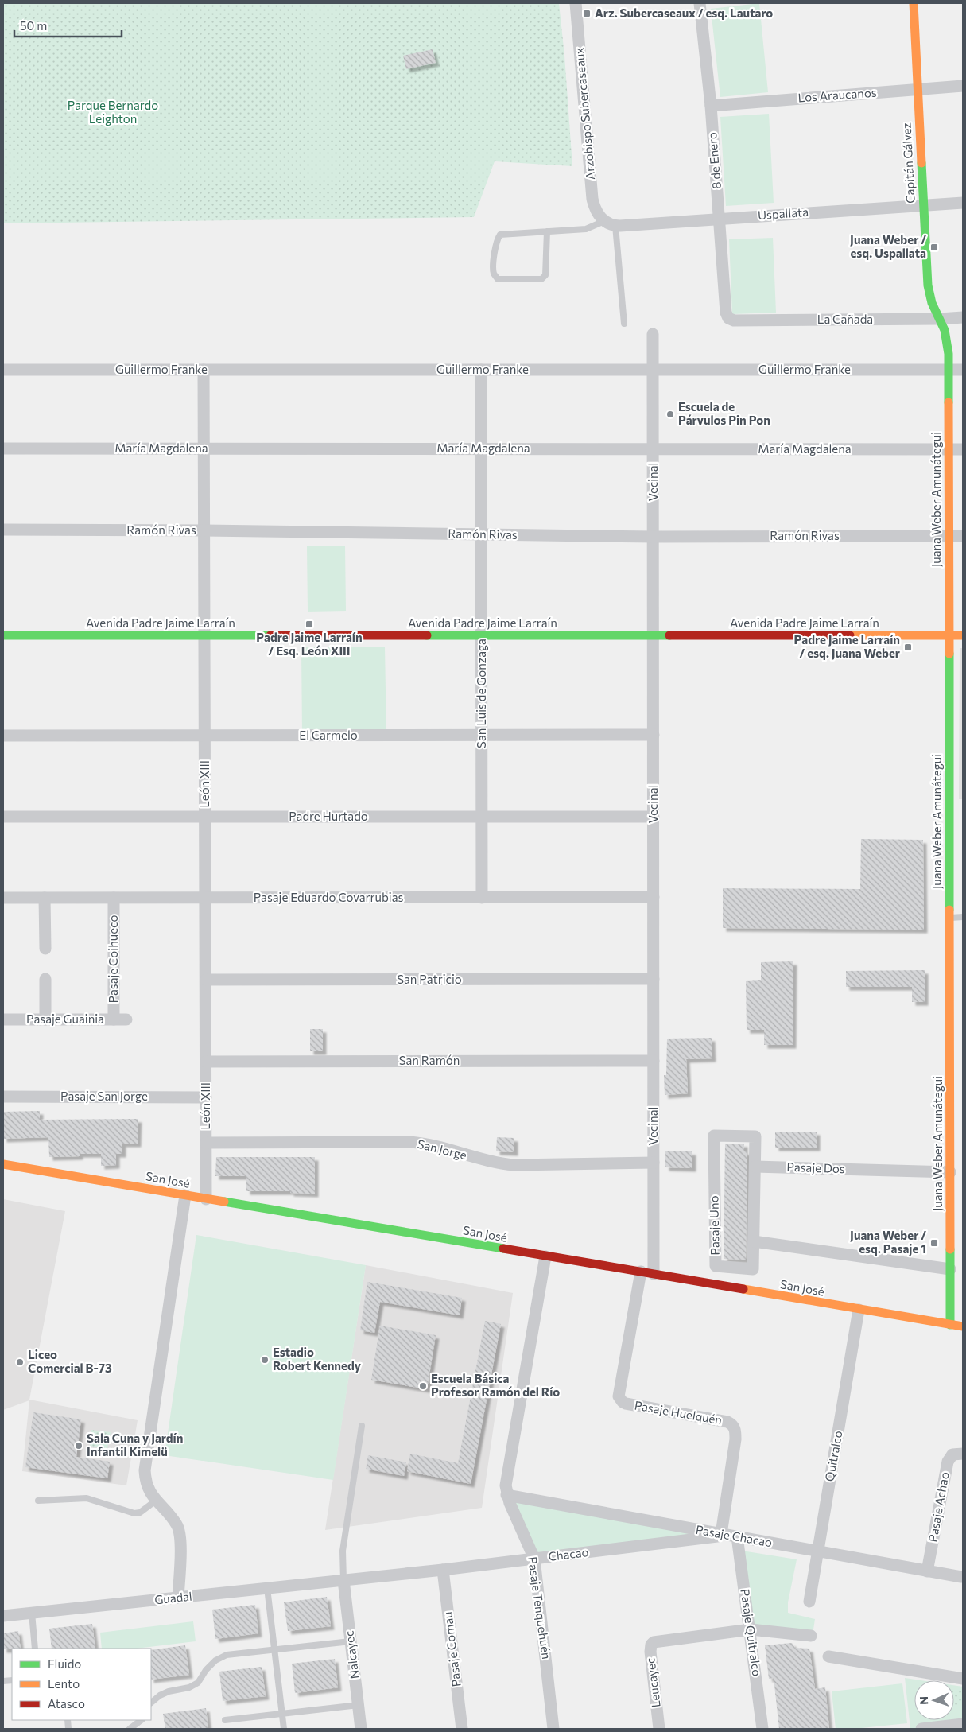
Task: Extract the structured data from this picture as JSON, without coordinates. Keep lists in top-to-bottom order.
{
  "streets": {
    "street": [
      "Los Araucanos",
      "Arzobispo Subercaseaux",
      "8 de Enero",
      "Capitán Gálvez",
      "Uspallata",
      "La Cañada",
      "Guillermo Franke",
      "María Magdalena",
      "Vecinal",
      "Juana Weber Amunátegui",
      "Ramón Rivas",
      "Avenida Padre Jaime Larraín",
      "San Luis de Gonzaga",
      "El Carmelo",
      "León XIII",
      "Padre Hurtado",
      "Pasaje Eduardo Covarrubias",
      "Pasaje Coihueco",
      "San Patricio",
      "Pasaje Guainia",
      "San Ramón",
      "Pasaje San Jorge",
      "San Jorge",
      "Pasaje Dos",
      "San José",
      "Pasaje Uno",
      "Pasaje Huelquén",
      "Quitralco",
      "Pasaje Achao",
      "Pasaje Chacao",
      "Chacao",
      "Guadal",
      "Pasaje Tenquehuén",
      "Pasaje Quitralco",
      "Pasaje Comau",
      "Nalcayec",
      "Leucayec"
    ]
  },
  "crossings": [
    ["Los Araucanos", "8 de Enero"],
    ["Los Araucanos", "Capitán Gálvez"],
    ["Arzobispo Subercaseaux", "Uspallata"],
    ["8 de Enero", "Uspallata"],
    ["8 de Enero", "La Cañada"],
    ["Capitán Gálvez", "Uspallata"],
    ["Capitán Gálvez", "La Cañada"],
    ["Capitán Gálvez", "Juana Weber Amunátegui"],
    ["La Cañada", "Juana Weber Amunátegui"],
    ["Guillermo Franke", "Vecinal"],
    ["Guillermo Franke", "Juana Weber Amunátegui"],
    ["Guillermo Franke", "San Luis de Gonzaga"],
    ["Guillermo Franke", "León XIII"],
    ["María Magdalena", "Vecinal"],
    ["María Magdalena", "Juana Weber Amunátegui"],
    ["María Magdalena", "San Luis de Gonzaga"],
    ["María Magdalena", "León XIII"],
    ["Vecinal", "Ramón Rivas"],
    ["Vecinal", "Avenida Padre Jaime Larraín"],
    ["Vecinal", "El Carmelo"],
    ["Vecinal", "Padre Hurtado"],
    ["Vecinal", "Pasaje Eduardo Covarrubias"],
    ["Vecinal", "San Patricio"],
    ["Vecinal", "San Ramón"],
    ["Vecinal", "San Jorge"],
    ["Vecinal", "San José"],
    ["Juana Weber Amunátegui", "Ramón Rivas"],
    ["Juana Weber Amunátegui", "Avenida Padre Jaime Larraín"],
    ["Juana Weber Amunátegui", "Pasaje Dos"],
    ["Juana Weber Amunátegui", "San José"],
    ["Ramón Rivas", "San Luis de Gonzaga"],
    ["Ramón Rivas", "León XIII"],
    ["Avenida Padre Jaime Larraín", "San Luis de Gonzaga"],
    ["Avenida Padre Jaime Larraín", "León XIII"],
    ["San Luis de Gonzaga", "El Carmelo"],
    ["San Luis de Gonzaga", "Padre Hurtado"],
    ["San Luis de Gonzaga", "Pasaje Eduardo Covarrubias"],
    ["El Carmelo", "León XIII"],
    ["León XIII", "Padre Hurtado"],
    ["León XIII", "Pasaje Eduardo Covarrubias"],
    ["León XIII", "San Patricio"],
    ["León XIII", "San Ramón"],
    ["León XIII", "Pasaje San Jorge"],
    ["León XIII", "San Jorge"],
    ["León XIII", "San José"],
    ["Pasaje Eduardo Covarrubias", "Pasaje Coihueco"],
    ["Pasaje Coihueco", "Pasaje Guainia"],
    ["Pasaje Dos", "Pasaje Uno"],
    ["San José", "Pasaje Huelquén"],
    ["San José", "Quitralco"],
    ["San José", "Pasaje Tenquehuén"],
    ["Pasaje Huelquén", "Pasaje Chacao"],
    ["Pasaje Huelquén", "Chacao"],
    ["Quitralco", "Pasaje Chacao"],
    ["Pasaje Achao", "Pasaje Chacao"],
    ["Pasaje Chacao", "Chacao"],
    ["Pasaje Chacao", "Pasaje Tenquehuén"],
    ["Pasaje Chacao", "Pasaje Quitralco"],
    ["Chacao", "Guadal"],
    ["Chacao", "Pasaje Tenquehuén"],
    ["Chacao", "Pasaje Comau"],
    ["Chacao", "Nalcayec"],
    ["Guadal", "Nalcayec"],
    ["Pasaje Quitralco", "Leucayec"]
  ],
  "parks": ["Parque Bernardo Leighton"],
  "places": {
    "transit": [
      "Arz. Subercaseaux / esq. Lautaro",
      "Juana Weber / esq. Uspallata",
      "Padre Jaime Larraín / Esq. León XIII",
      "Padre Jaime Larraín / esq. Juana Weber",
      "Juana Weber / esq. Pasaje 1"
    ],
    "other": [
      "Escuela de Párvulos Pin Pon",
      "Estadio Robert Kennedy",
      "Liceo Comercial B-73",
      "Escuela Básica Profesor Ramón del Río",
      "Sala Cuna y Jardín Infantil Kimelü"
    ]
  },
  "legend": ["Fluido", "Lento", "Atasco"],
  "scale_bar": "50 m",
  "north": "left"
}
